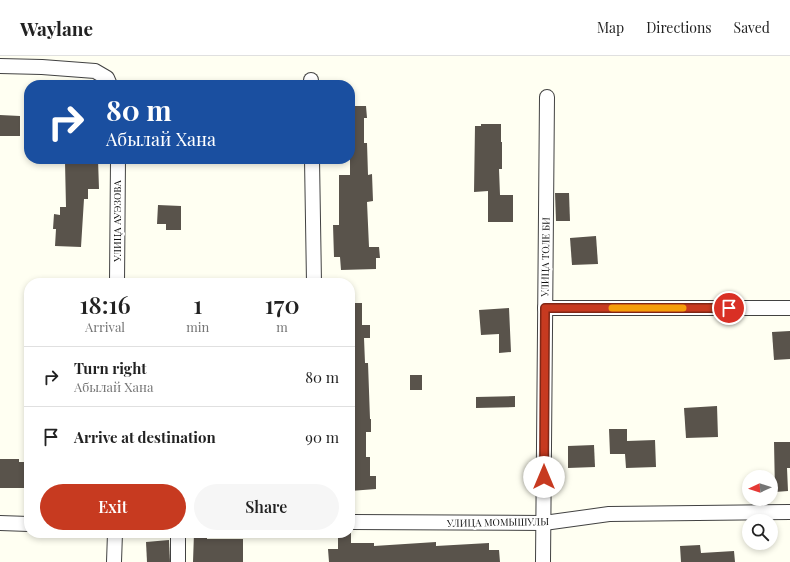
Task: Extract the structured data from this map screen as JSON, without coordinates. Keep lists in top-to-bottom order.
{
  "streets": {
    "street": ["УЛИЦА АУЭЗОВА", "УЛИЦА ТОЛЕ БИ", "УЛИЦА МОМЫШУЛЫ"]
  },
  "crossings": [
    ["УЛИЦА ТОЛЕ БИ", "УЛИЦА МОМЫШУЛЫ"]
  ],
  "north": "left",
  "page": {
    "header": "Waylane",
    "nav": ["Map", "Directions", "Saved"],
    "turn": ["80 m", "Абылай Хана"],
    "eta": [
      "18:16",
      "Arrival",
      "1",
      "min",
      "170",
      "m"
    ],
    "list": [
      {
        "name": "Turn right",
        "note": "Абылай Хана",
        "value": "80 m"
      },
      {
        "name": "Arrive at destination",
        "value": "90 m"
      }
    ],
    "buttons": ["Exit", "Share"]
  }
}
